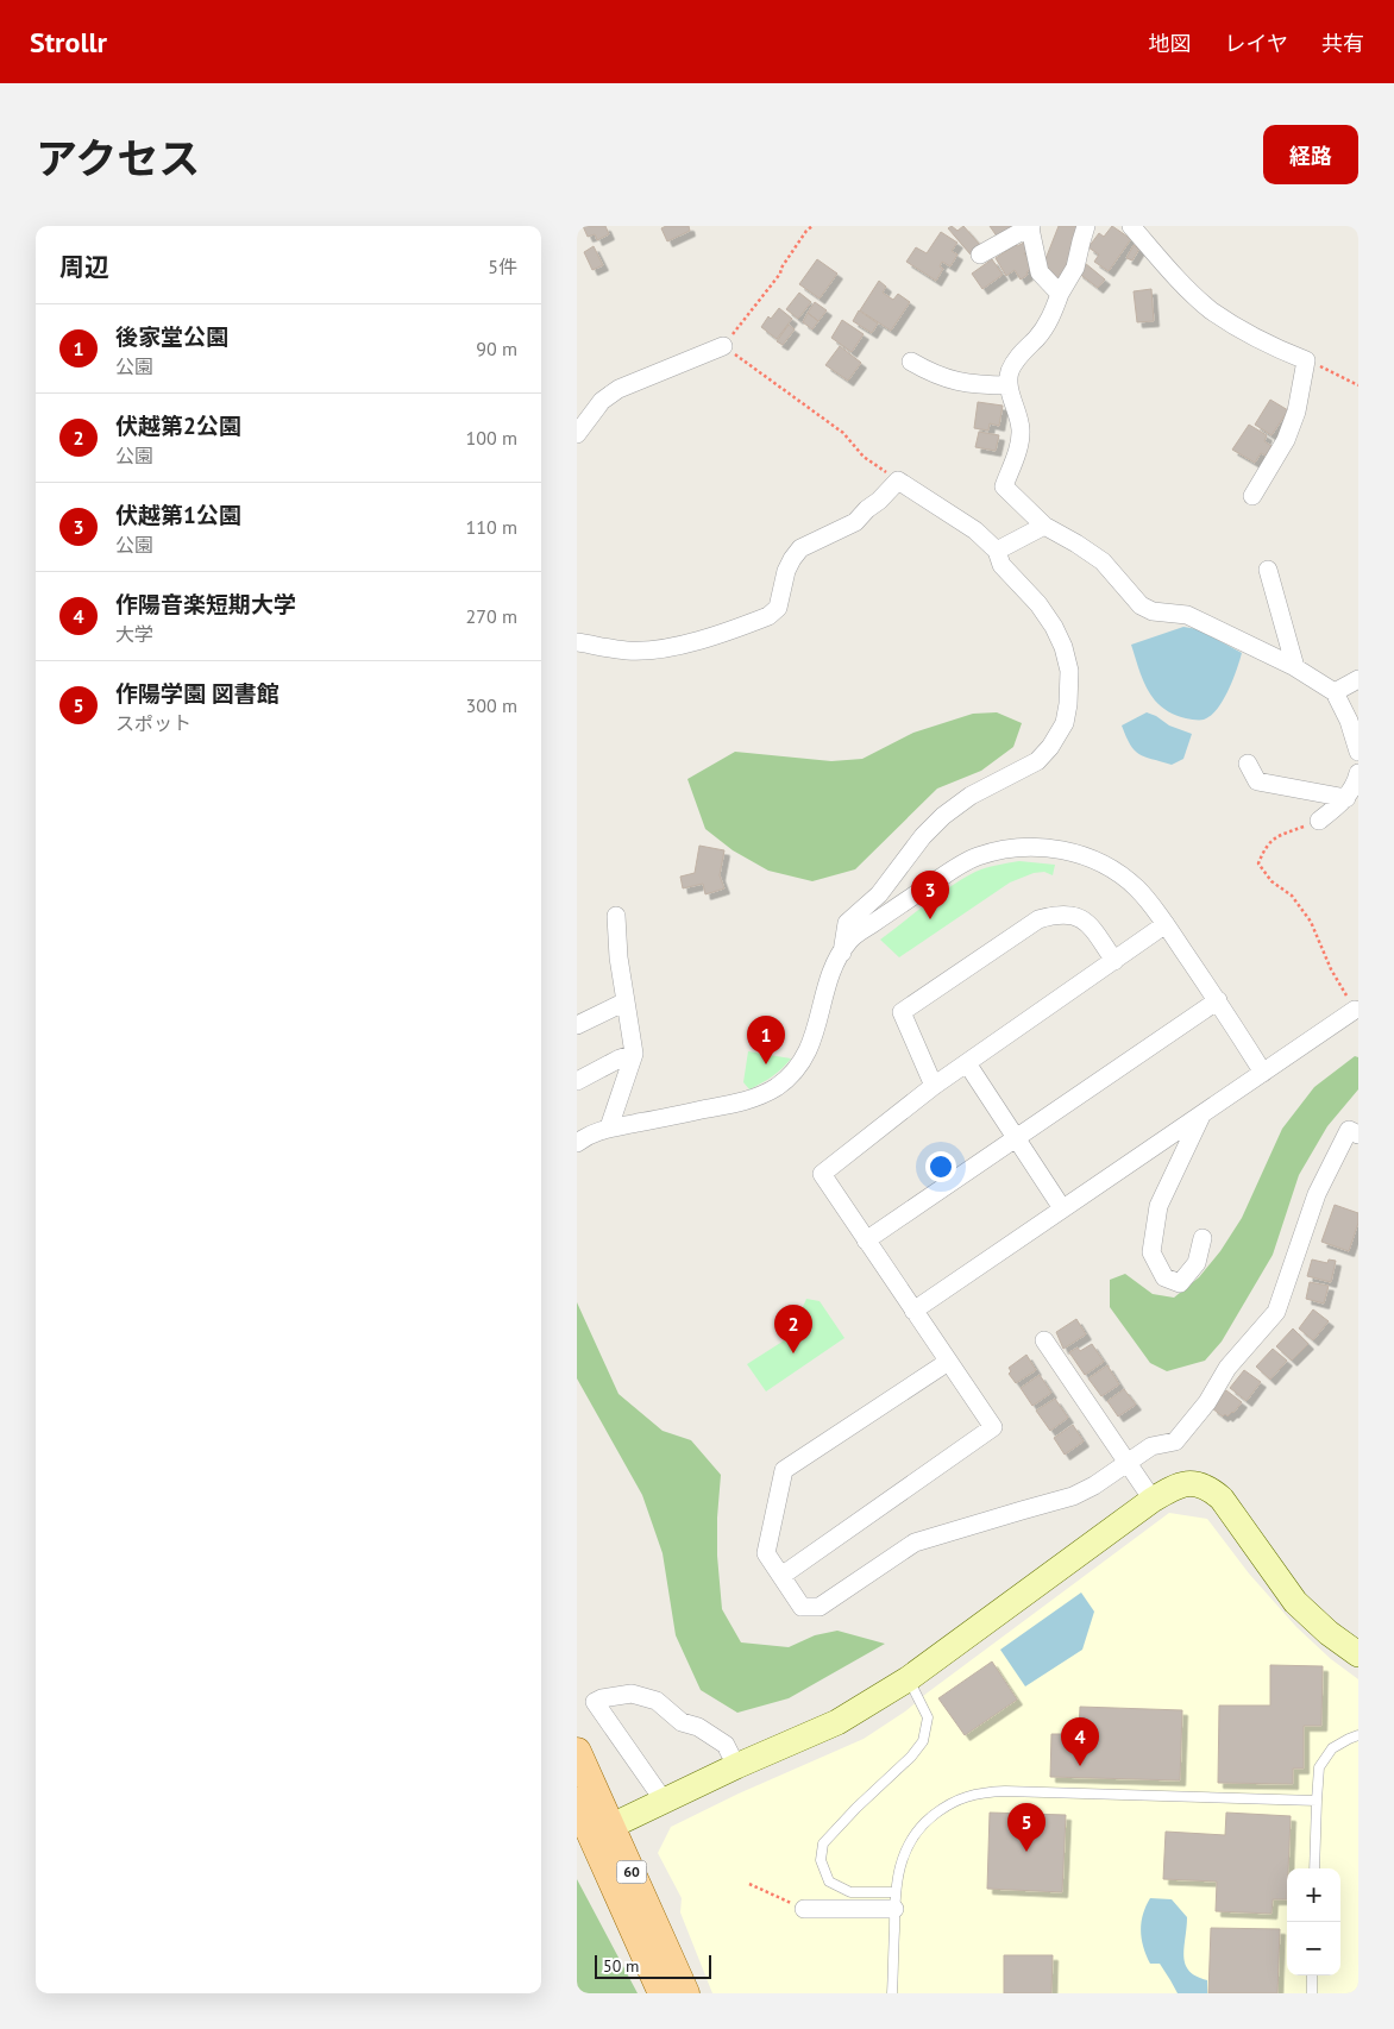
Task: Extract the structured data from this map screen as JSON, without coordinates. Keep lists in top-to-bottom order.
{
  "streets": {
    "main road": ["60"]
  },
  "scale_bar": "50 m",
  "page": {
    "header": "Strollr",
    "nav": ["地図", "レイヤ", "共有"],
    "title": "アクセス",
    "buttons": "経路",
    "heading": ["周辺", "5件"],
    "list": [
      {
        "mark": "1",
        "name": "後家堂公園",
        "note": "公園",
        "value": "90 m"
      },
      {
        "mark": "2",
        "name": "伏越第2公園",
        "note": "公園",
        "value": "100 m"
      },
      {
        "mark": "3",
        "name": "伏越第1公園",
        "note": "公園",
        "value": "110 m"
      },
      {
        "mark": "4",
        "name": "作陽音楽短期大学",
        "note": "大学",
        "value": "270 m"
      },
      {
        "mark": "5",
        "name": "作陽学園 図書館",
        "note": "スポット",
        "value": "300 m"
      }
    ],
    "pins": [
      "3",
      "1",
      "2",
      "4",
      "5"
    ],
    "map_buttons": ["+", "−"],
    "scale": "50 m"
  }
}
